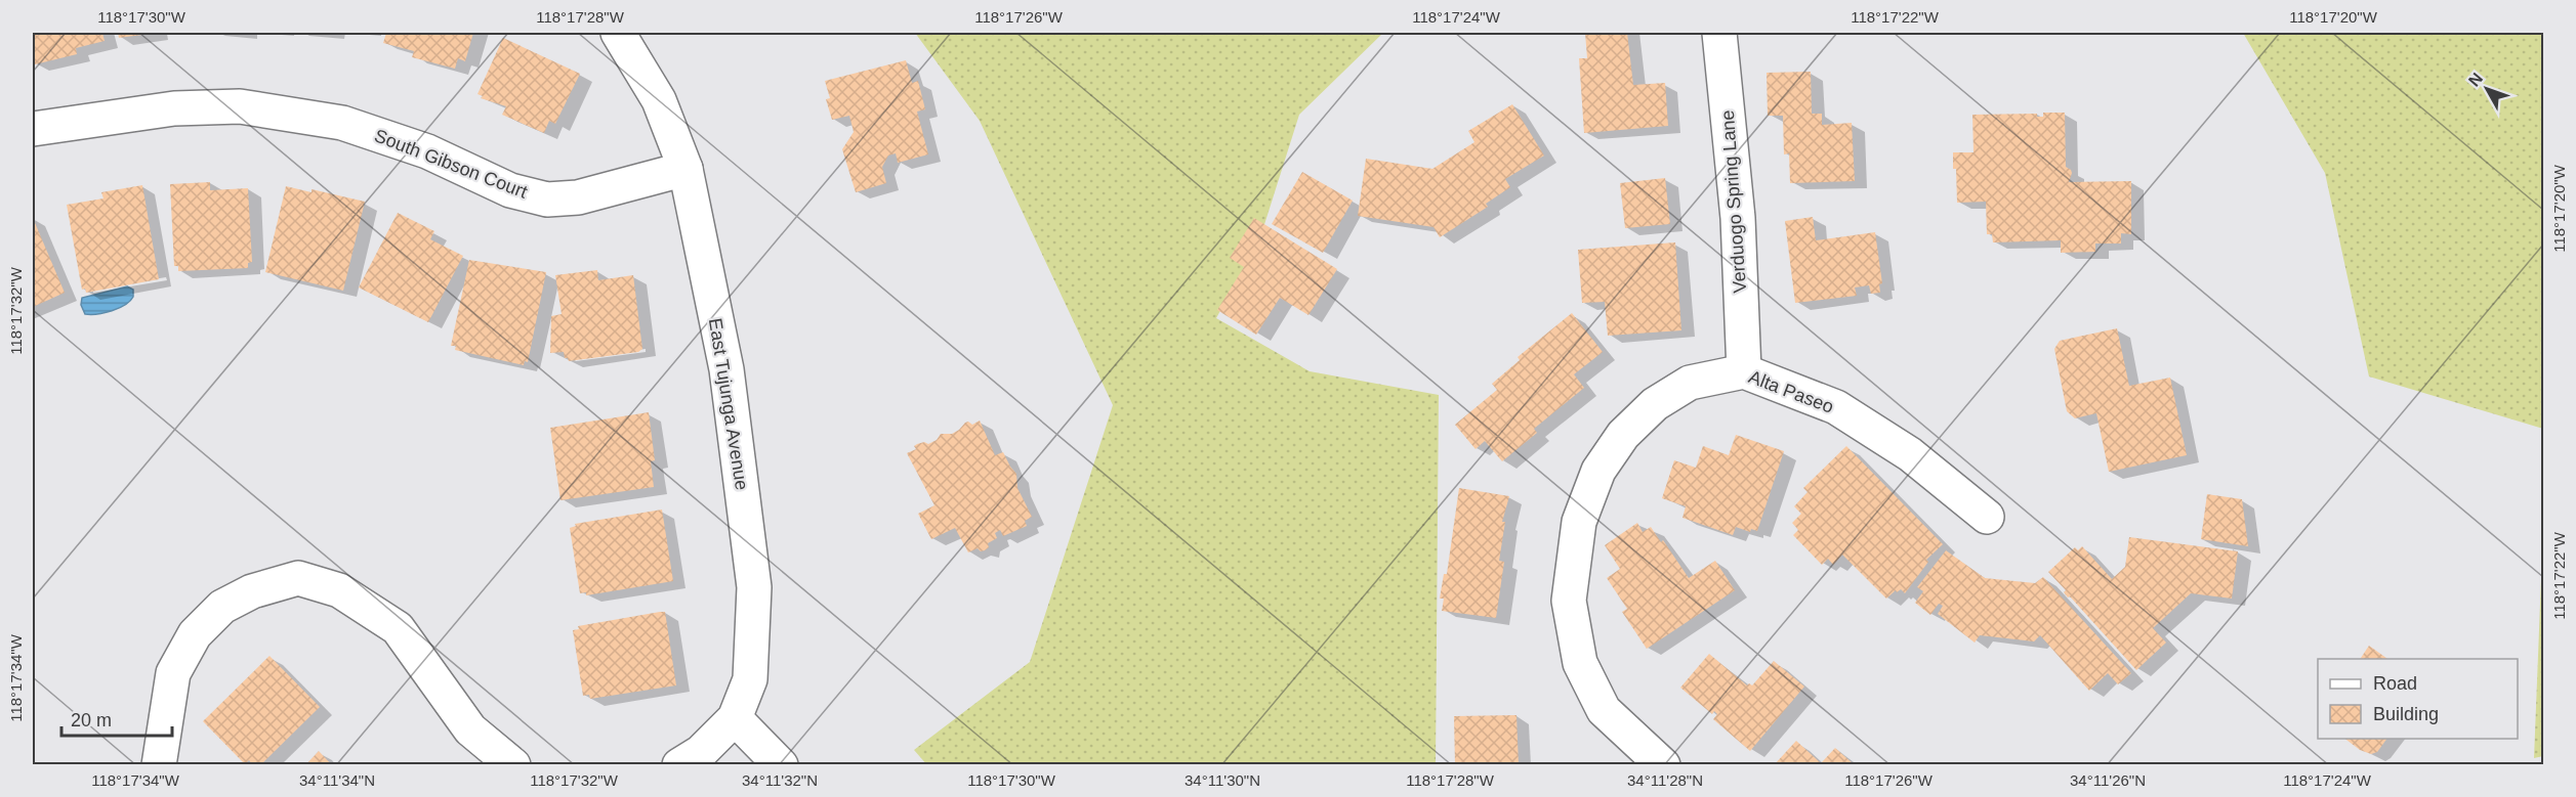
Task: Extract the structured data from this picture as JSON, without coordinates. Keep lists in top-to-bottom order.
{
  "streets": {
    "street": [
      "South Gibson Court",
      "Verduogo Spring Lane",
      "Alta Paseo",
      "East Tujunga Avenue"
    ]
  },
  "crossings": [
    ["South Gibson Court", "East Tujunga Avenue"],
    ["Verduogo Spring Lane", "Alta Paseo"]
  ],
  "legend": ["Road", "Building"],
  "scale_bar": "20 m",
  "north": "top left",
  "coordinates": [
    "118°17'30\"W",
    "118°17'28\"W",
    "118°17'26\"W",
    "118°17'24\"W",
    "118°17'22\"W",
    "118°17'20\"W",
    "118°17'32\"W",
    "118°17'34\"W",
    "34°11'34\"N",
    "34°11'32\"N",
    "34°11'30\"N",
    "34°11'28\"N",
    "34°11'26\"N"
  ]
}
